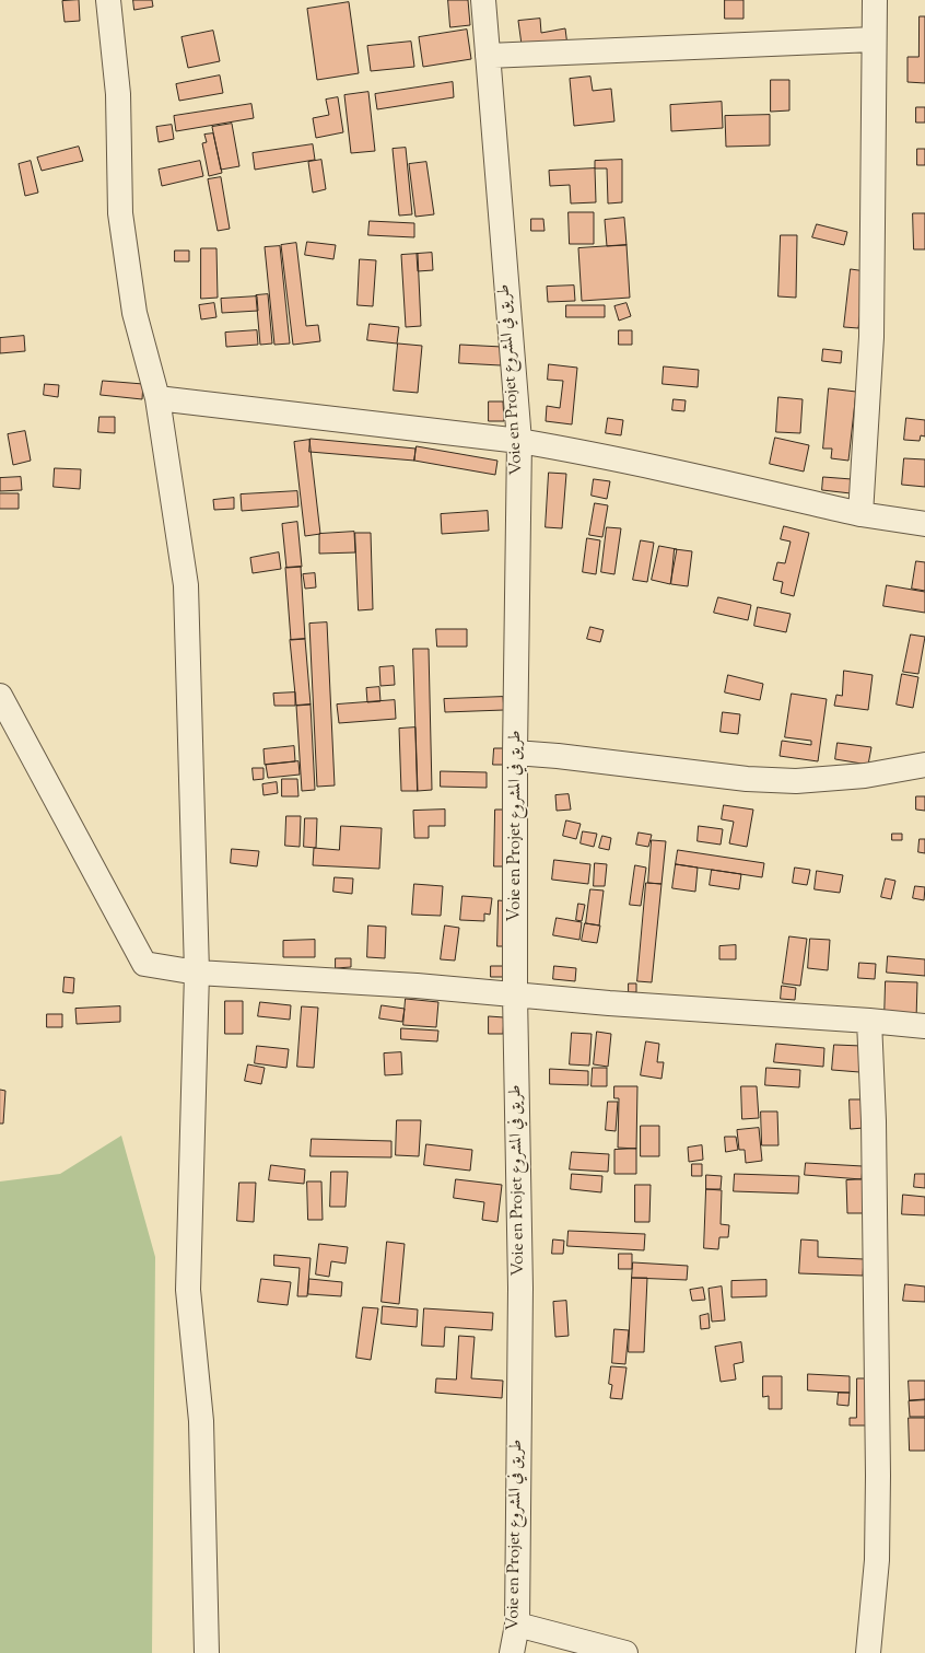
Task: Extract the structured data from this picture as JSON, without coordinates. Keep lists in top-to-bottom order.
{
  "streets": {
    "street": ["Voie en Projet طريق في المشروع"]
  }
}
